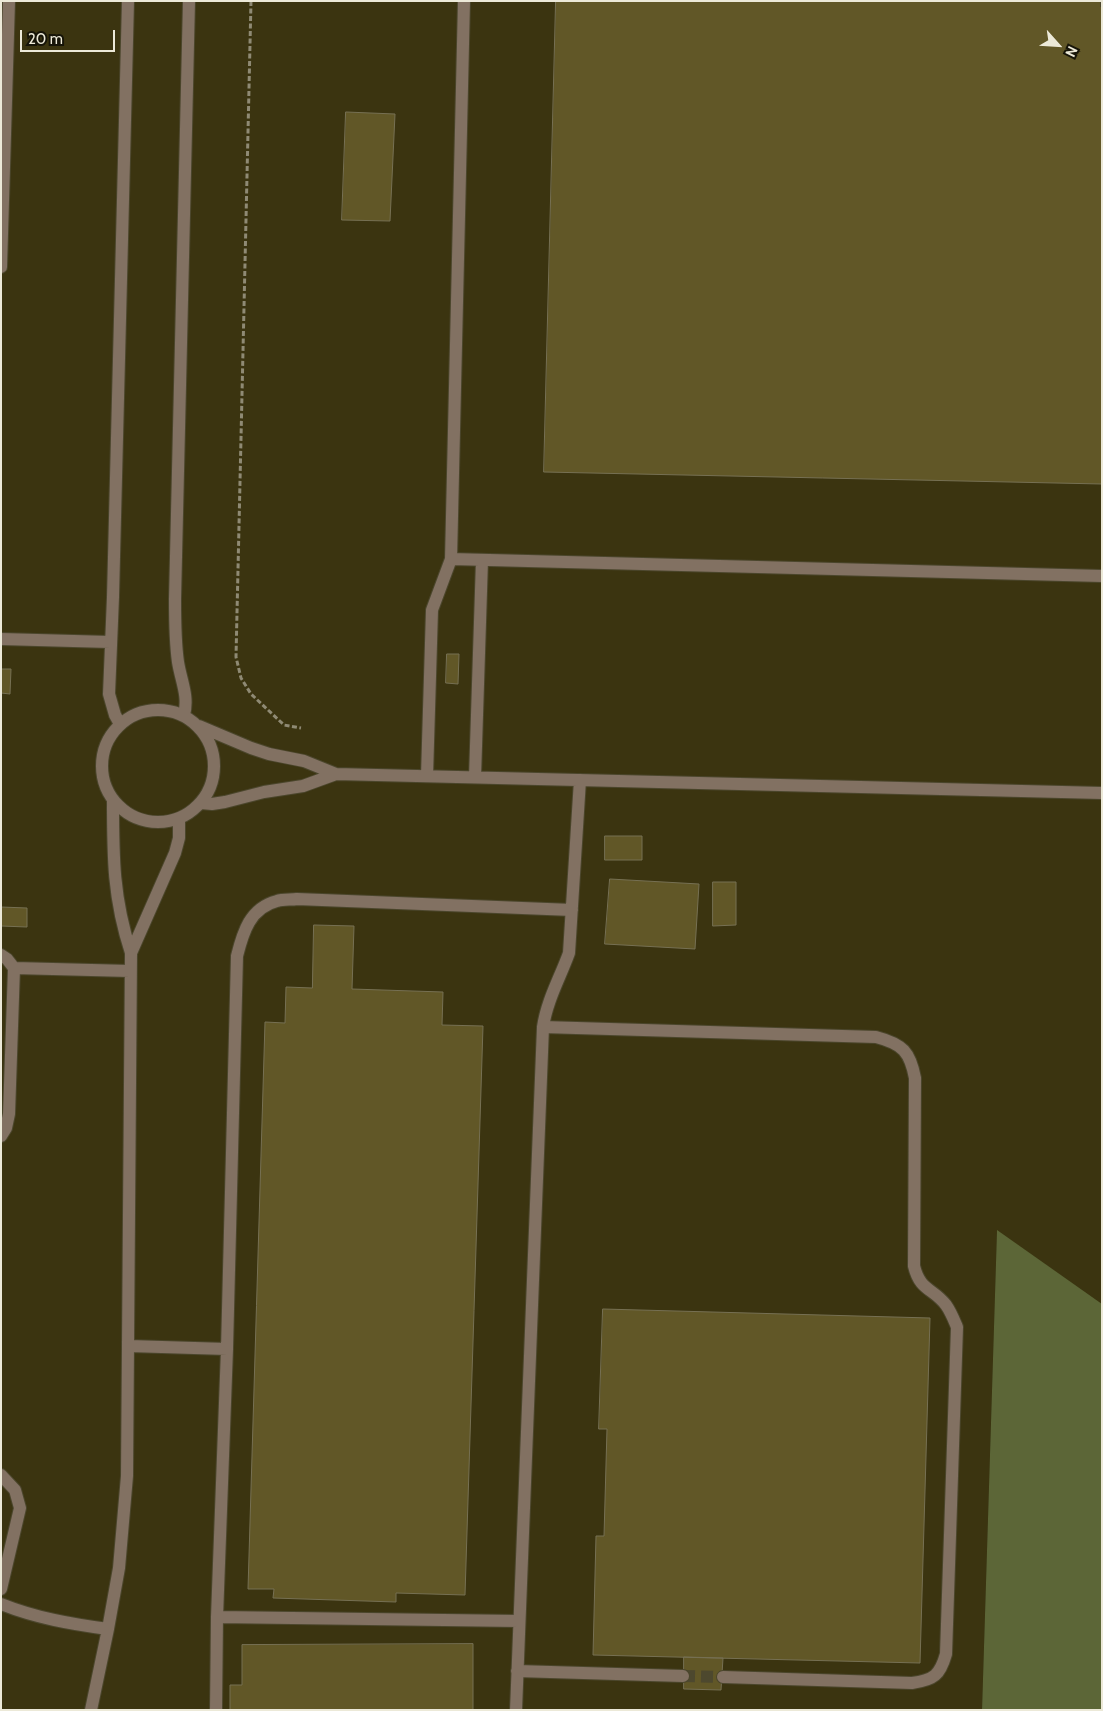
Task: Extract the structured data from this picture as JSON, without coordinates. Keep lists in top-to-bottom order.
{
  "scale_bar": "20 m",
  "north": "bottom right"
}
